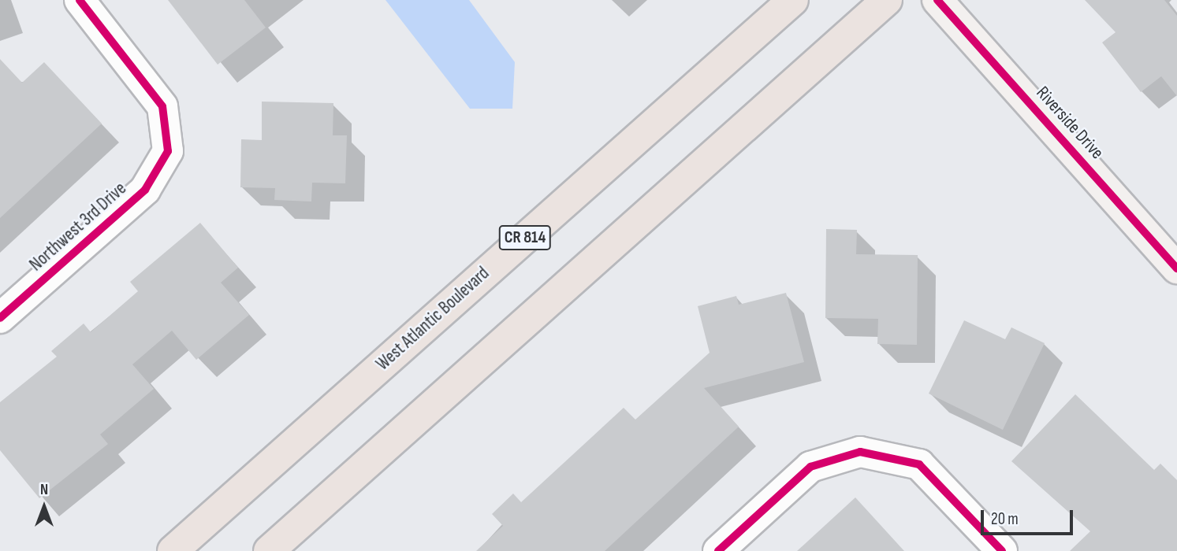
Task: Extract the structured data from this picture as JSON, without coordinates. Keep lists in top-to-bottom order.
{
  "streets": {
    "main road": ["CR 814", "West Atlantic Boulevard"],
    "street": ["Riverside Drive", "Northwest 3rd Drive"]
  },
  "scale_bar": "20 m",
  "north": "top"
}
